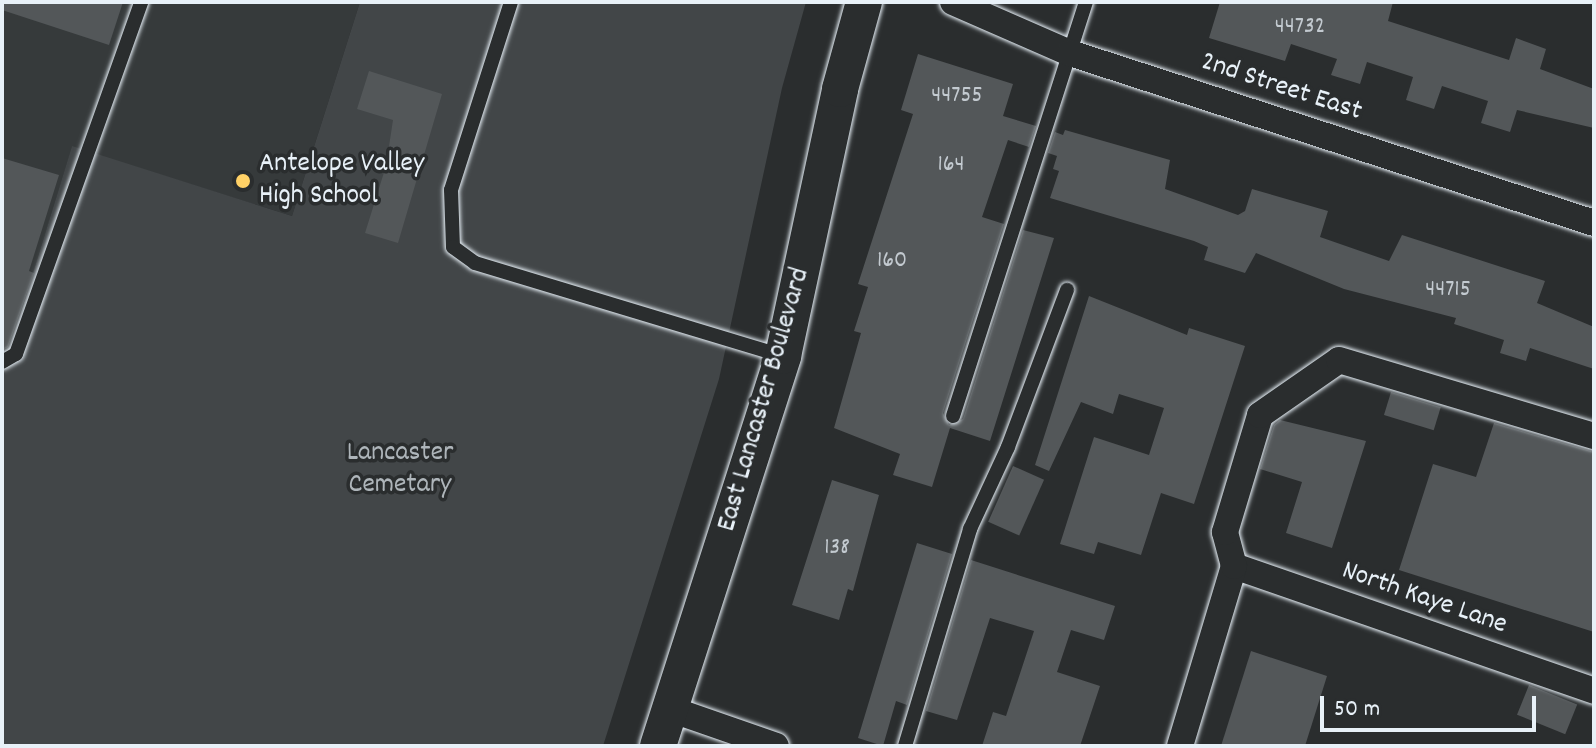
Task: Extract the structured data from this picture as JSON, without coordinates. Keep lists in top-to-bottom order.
{
  "streets": {
    "main road": ["East Lancaster Boulevard"],
    "street": ["2nd Street East", "North Kaye Lane"]
  },
  "parks": ["Lancaster Cemetary"],
  "places": ["Antelope Valley High School"],
  "house_numbers": [
    "44732",
    "44755",
    "164",
    "160",
    "44715",
    "138"
  ],
  "scale_bar": "50 m"
}
